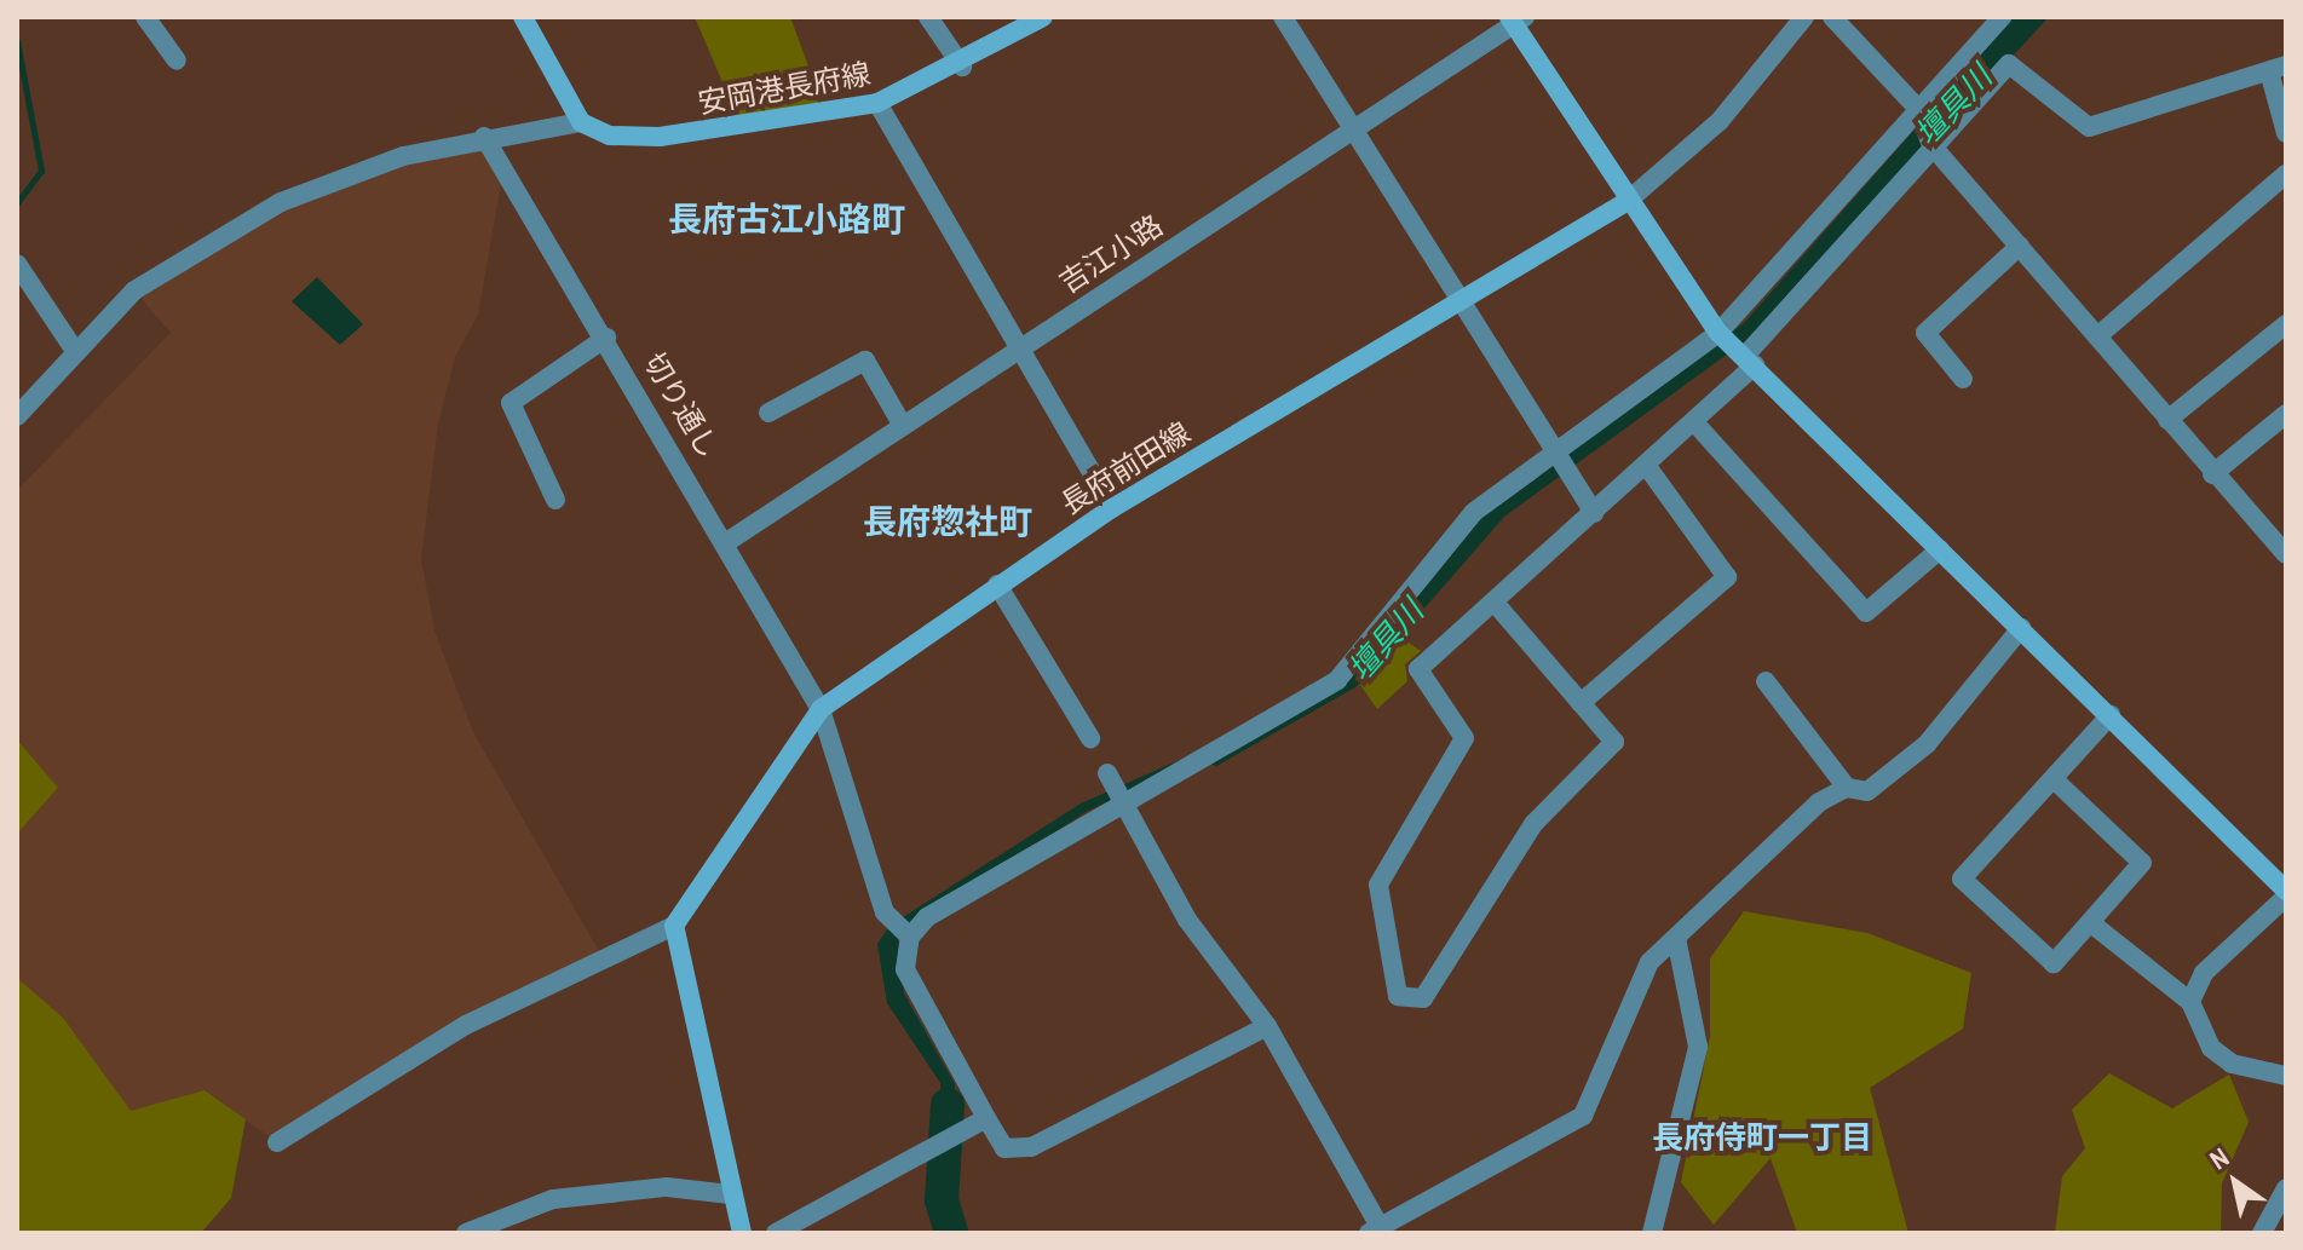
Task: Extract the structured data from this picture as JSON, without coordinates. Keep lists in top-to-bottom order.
{
  "streets": {
    "main road": ["安岡港長府線", "長府前田線"],
    "street": ["吉江小路", "切り通し"]
  },
  "crossings": [
    ["吉江小路", "切り通し"],
    ["切り通し", "長府前田線"]
  ],
  "districts": ["長府古江小路町", "長府惣社町", "長府侍町一丁目"],
  "water": ["壇具川"],
  "north": "top left"
}
